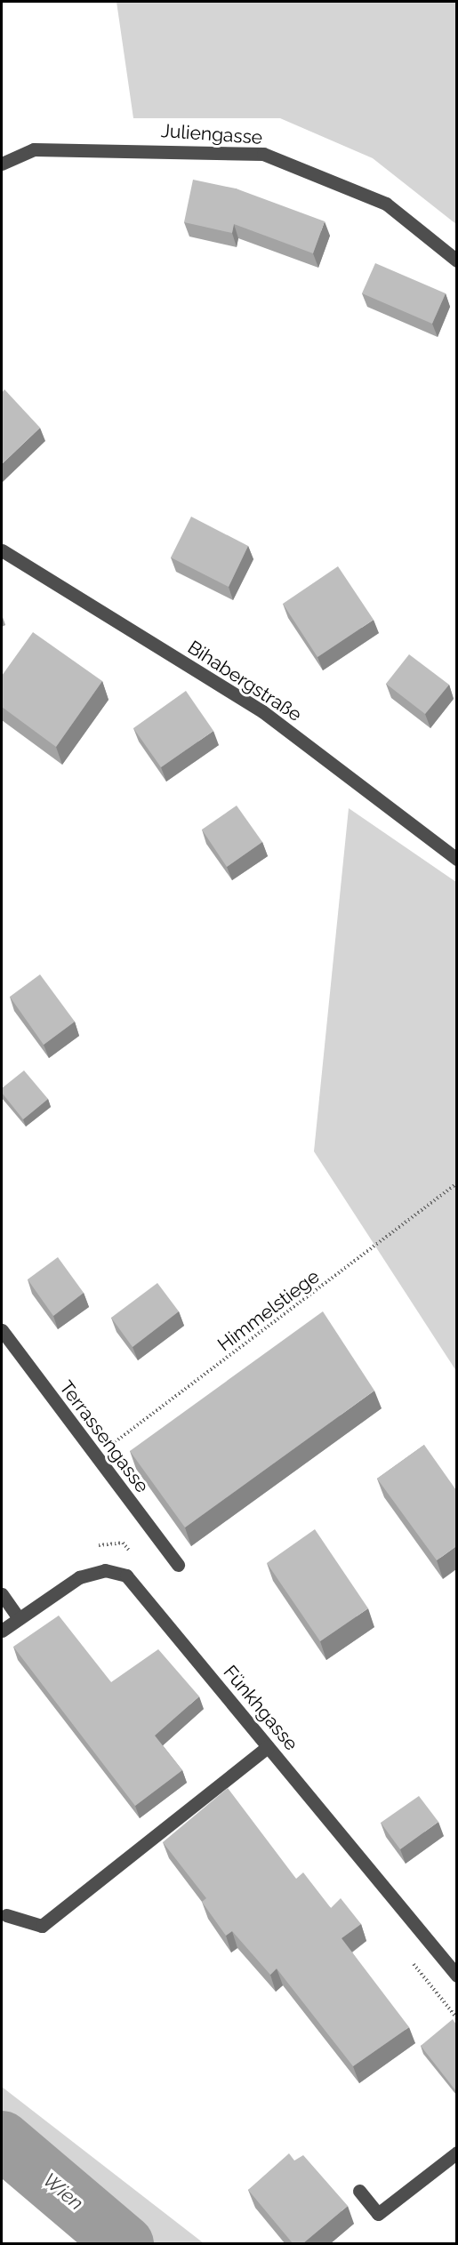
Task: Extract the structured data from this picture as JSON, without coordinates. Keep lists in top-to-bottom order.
{
  "streets": {
    "street": [
      "Juliengasse",
      "Bihabergstraße",
      "Terrassengasse",
      "Fünkhgasse"
    ],
    "path": ["Himmelstiege"]
  },
  "crossings": [
    ["Himmelstiege", "Terrassengasse"]
  ],
  "water": ["Wien"]
}
